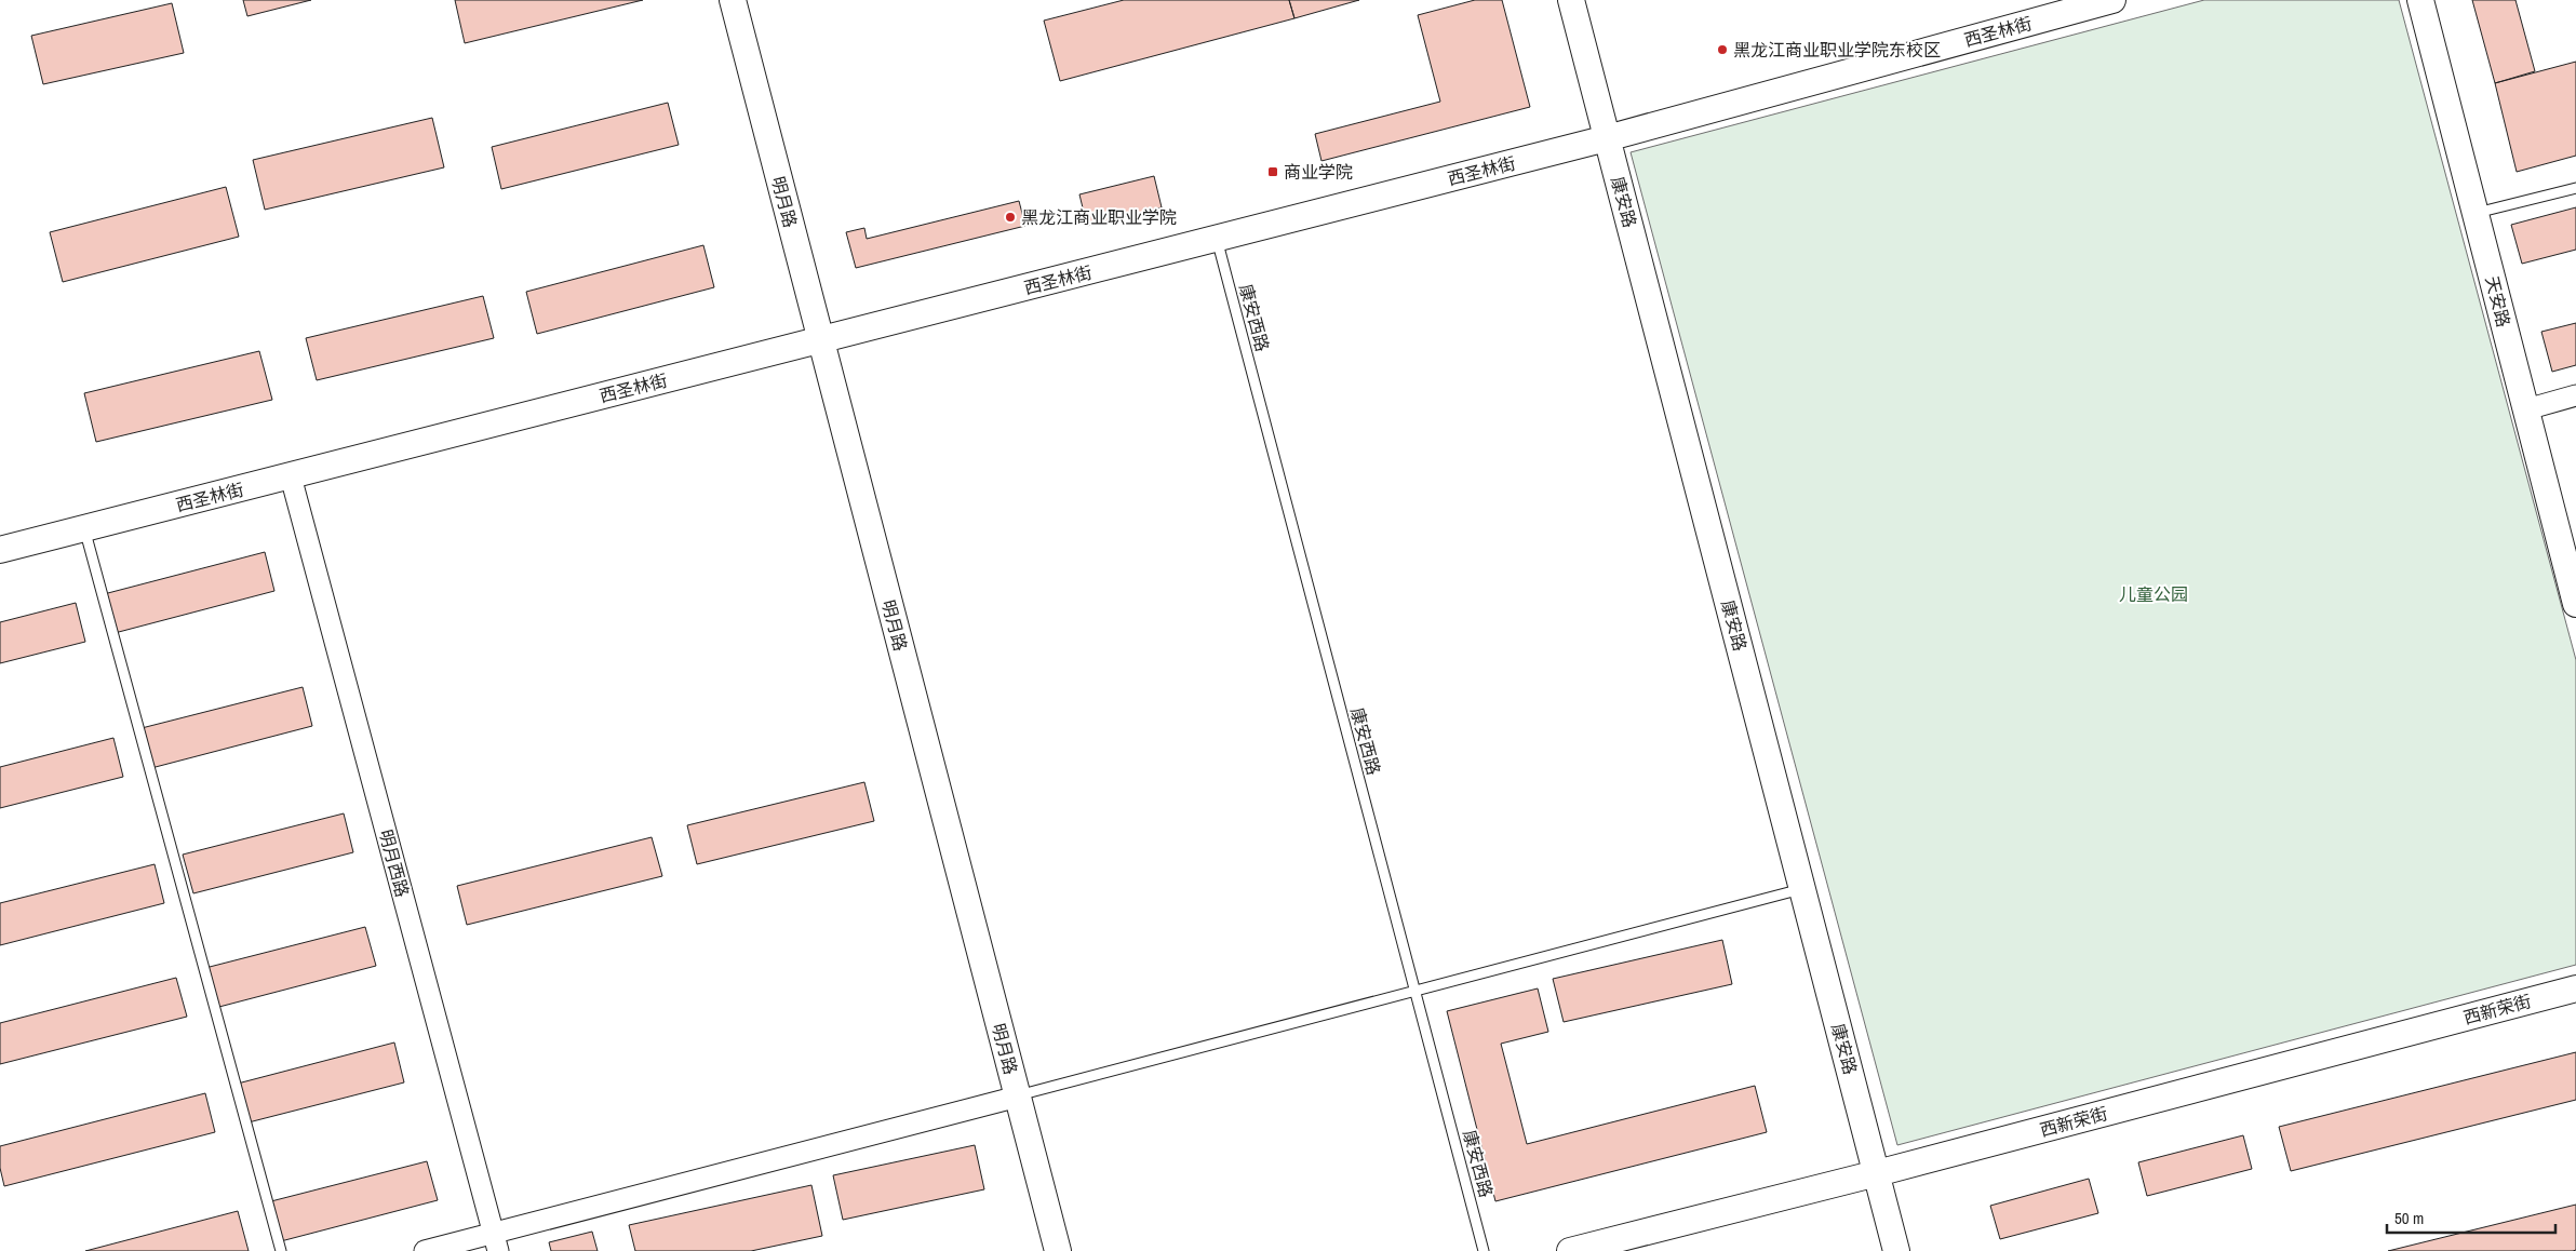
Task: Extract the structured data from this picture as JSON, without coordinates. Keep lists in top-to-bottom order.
{
  "streets": {
    "street": [
      "西圣林街",
      "明月路",
      "康安路",
      "天安路",
      "明月西路",
      "西新荣街"
    ],
    "lane": ["康安西路"]
  },
  "crossings": [
    ["西圣林街", "明月路"],
    ["西圣林街", "康安路"],
    ["西圣林街", "康安西路"],
    ["西圣林街", "明月西路"],
    ["康安路", "西新荣街"]
  ],
  "parks": ["儿童公园"],
  "places": {
    "other": ["黑龙江商业职业学院东校区", "黑龙江商业职业学院"],
    "transit": ["商业学院"]
  },
  "scale_bar": "50 m"
}
